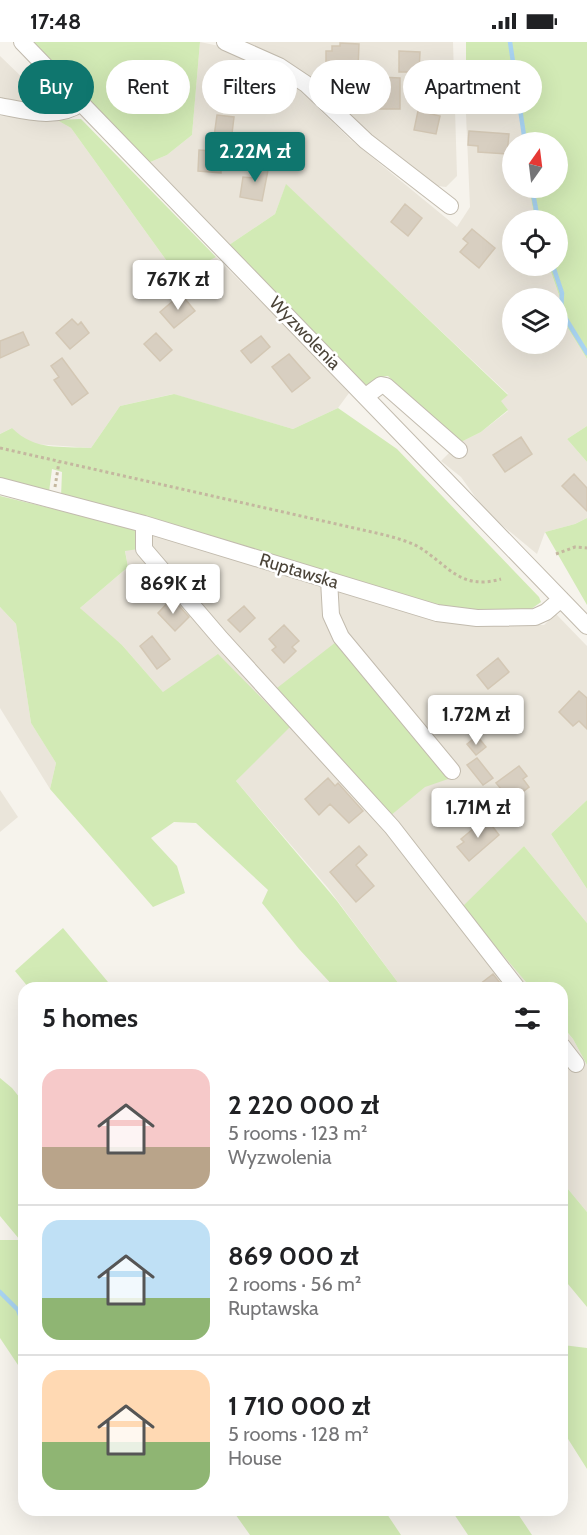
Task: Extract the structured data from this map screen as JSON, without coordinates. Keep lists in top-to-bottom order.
{
  "streets": {
    "street": ["Wyzwolenia", "Ruptawska"]
  },
  "crossings": [
    ["Wyzwolenia", "Ruptawska"]
  ],
  "north": "top",
  "page": {
    "status": "17:48",
    "chip": [
      "Buy",
      "Rent",
      "Filters",
      "New",
      "Apartment"
    ],
    "price": [
      "2.22M zł",
      "767K zł",
      "869K zł",
      "1.72M zł",
      "1.71M zł"
    ],
    "heading": "5 homes",
    "list": [
      {
        "name": "2 220 000 zł",
        "note": "5 rooms · 123 m² · Wyzwolenia"
      },
      {
        "name": "869 000 zł",
        "note": "2 rooms · 56 m² · Ruptawska"
      },
      {
        "name": "1 710 000 zł",
        "note": "5 rooms · 128 m² · House"
      }
    ]
  }
}
